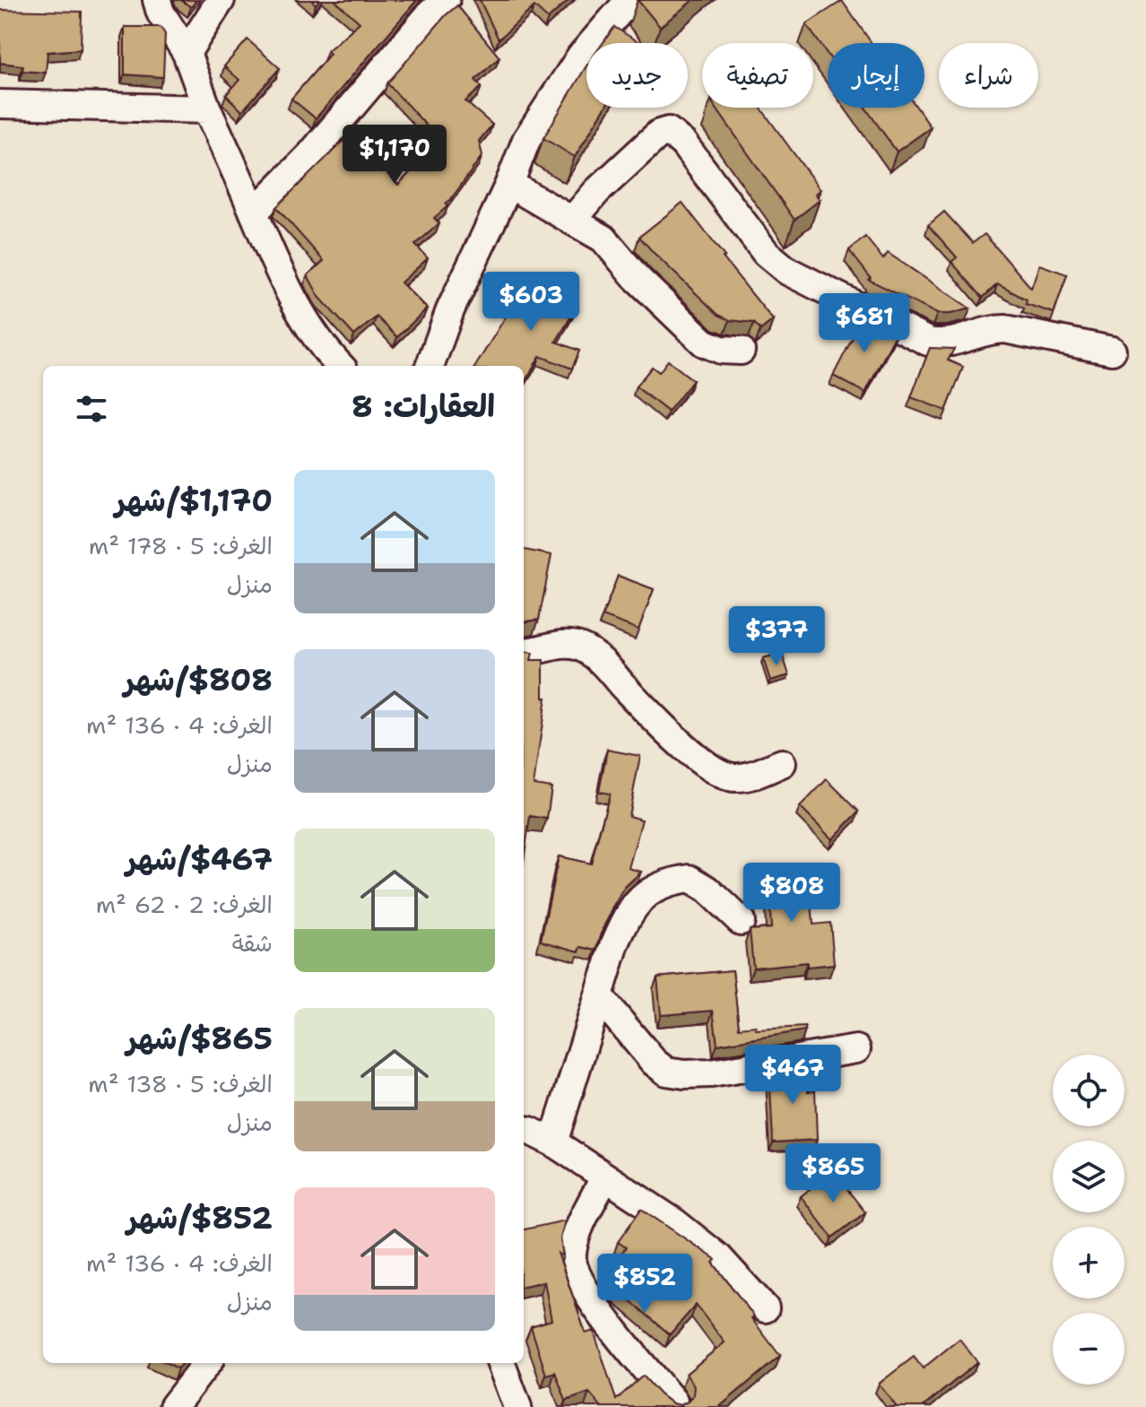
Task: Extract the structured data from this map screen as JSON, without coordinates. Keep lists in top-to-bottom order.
{
  "page": {
    "chip": [
      "شراء",
      "إيجار",
      "تصفية",
      "جديد"
    ],
    "price": [
      "$1,170",
      "$603",
      "$681",
      "$377",
      "$808",
      "$467",
      "$865",
      "$852"
    ],
    "heading": "العقارات: 8",
    "list": [
      {
        "name": "$1,170/شهر",
        "note": "الغرف: 5 · 178 m² · منزل"
      },
      {
        "name": "$808/شهر",
        "note": "الغرف: 4 · 136 m² · منزل"
      },
      {
        "name": "$467/شهر",
        "note": "الغرف: 2 · 62 m² · شقة"
      },
      {
        "name": "$865/شهر",
        "note": "الغرف: 5 · 138 m² · منزل"
      },
      {
        "name": "$852/شهر",
        "note": "الغرف: 4 · 136 m² · منزل"
      }
    ],
    "map_buttons": ["+", "−"]
  }
}
